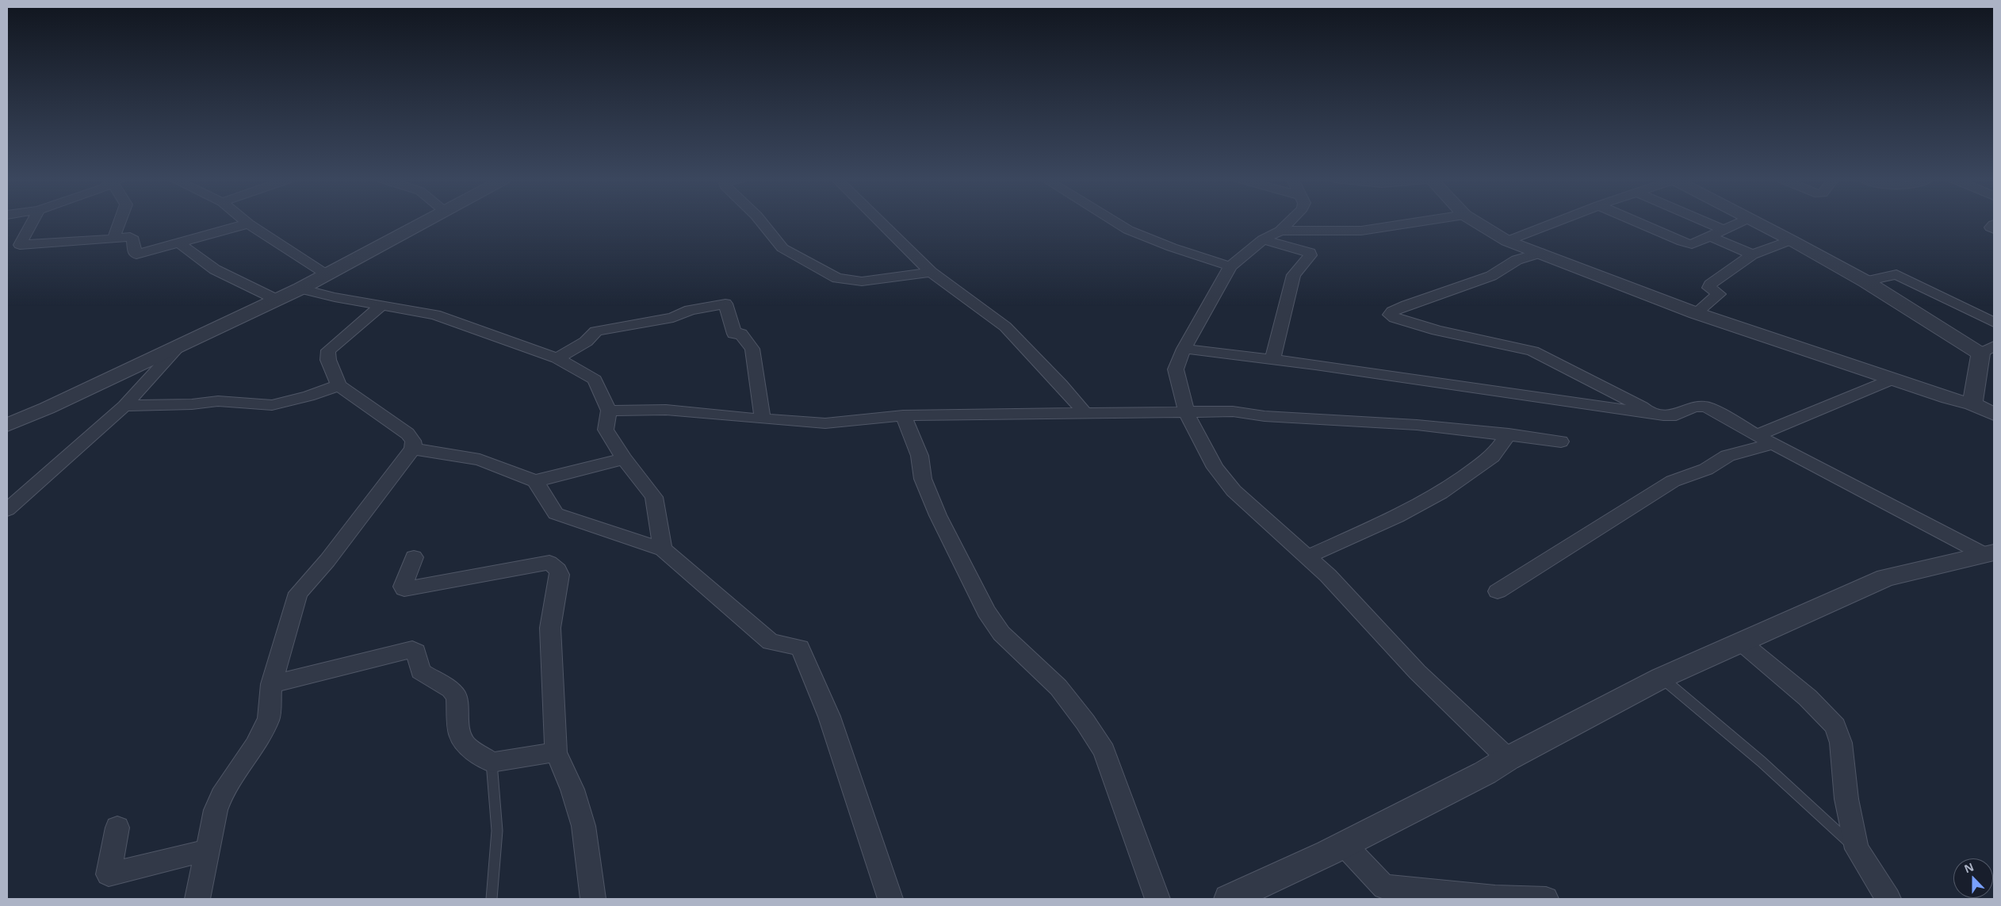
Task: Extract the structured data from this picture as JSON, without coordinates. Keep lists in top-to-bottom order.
{
  "north": "top"
}
